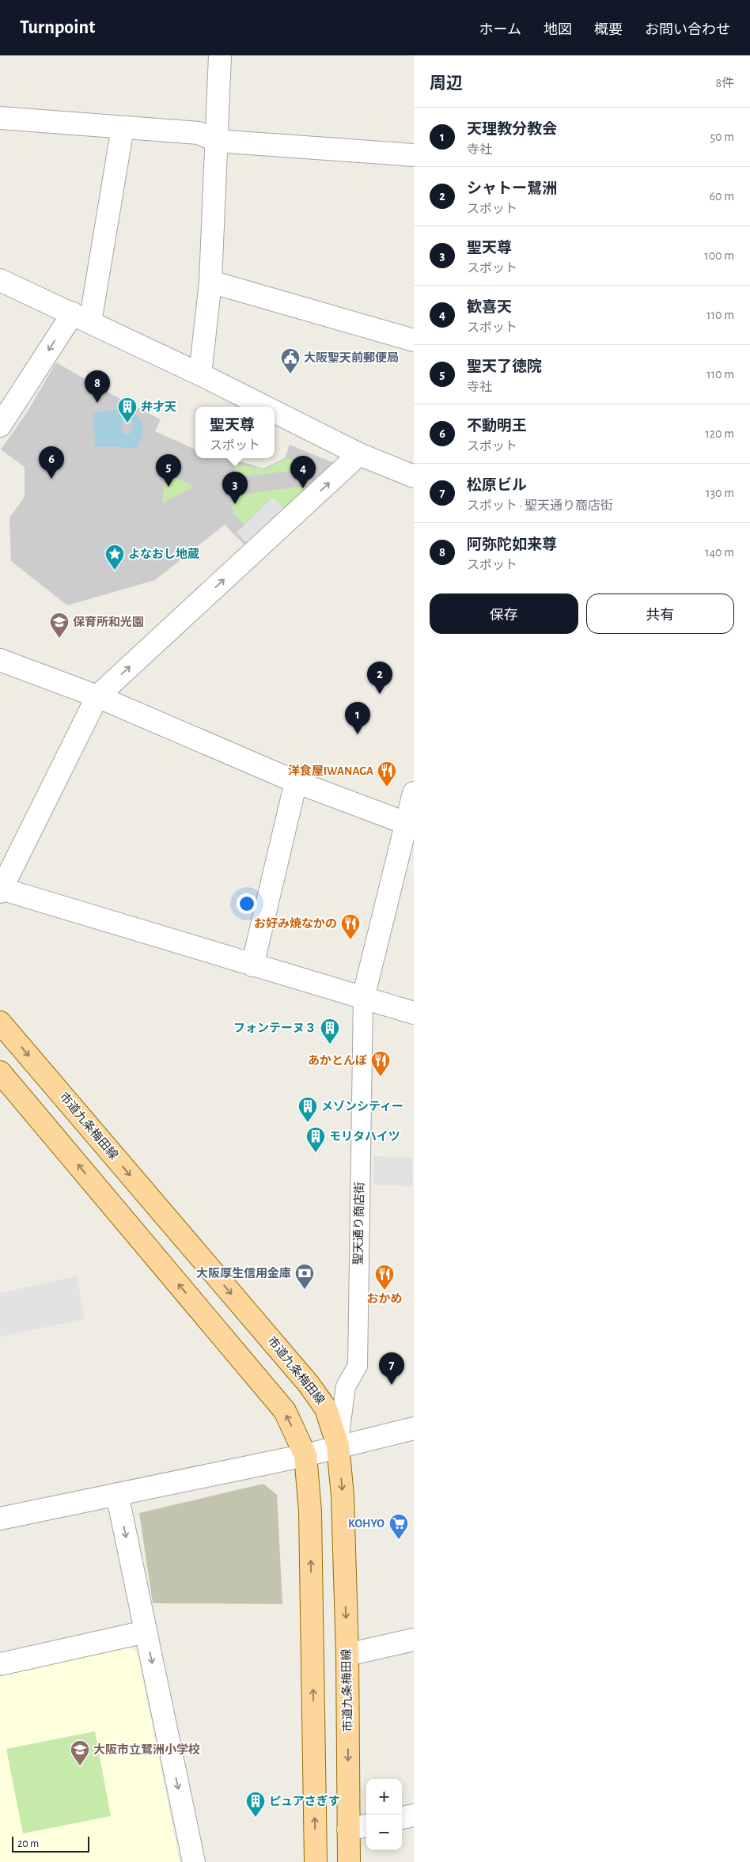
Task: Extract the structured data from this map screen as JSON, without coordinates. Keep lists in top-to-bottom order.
{
  "streets": {
    "main road": ["市道九条梅田線"],
    "street": ["聖天通り商店街"]
  },
  "crossings": [
    ["市道九条梅田線", "聖天通り商店街"]
  ],
  "places": {
    "public building": ["大阪聖天前郵便局"],
    "building": [
      "弁才天",
      "フォンテーヌ３",
      "メゾンシティー",
      "モリタハイツ",
      "ピュアさぎす"
    ],
    "place": ["よなおし地蔵"],
    "school or university": ["保育所和光園", "大阪市立鷺洲小学校"],
    "restaurant": [
      "洋食屋IWANAGA",
      "お好み焼なかの",
      "あかとんぼ",
      "おかめ"
    ],
    "bank": ["大阪厚生信用金庫"],
    "supermarket": ["KOHYO"]
  },
  "scale_bar": "20 m",
  "page": {
    "header": "Turnpoint",
    "nav": [
      "ホーム",
      "地図",
      "概要",
      "お問い合わせ"
    ],
    "heading": ["周辺", "8件"],
    "list": [
      {
        "mark": "1",
        "name": "天理教分教会",
        "note": "寺社",
        "value": "50 m"
      },
      {
        "mark": "2",
        "name": "シャトー鷺洲",
        "note": "スポット",
        "value": "60 m"
      },
      {
        "mark": "3",
        "name": "聖天尊",
        "note": "スポット",
        "value": "100 m"
      },
      {
        "mark": "4",
        "name": "歓喜天",
        "note": "スポット",
        "value": "110 m"
      },
      {
        "mark": "5",
        "name": "聖天了徳院",
        "note": "寺社",
        "value": "110 m"
      },
      {
        "mark": "6",
        "name": "不動明王",
        "note": "スポット",
        "value": "120 m"
      },
      {
        "mark": "7",
        "name": "松原ビル",
        "note": "スポット · 聖天通り商店街",
        "value": "130 m"
      },
      {
        "mark": "8",
        "name": "阿弥陀如来尊",
        "note": "スポット",
        "value": "140 m"
      }
    ],
    "pins": [
      "8",
      "6",
      "5",
      "4",
      "3",
      "2",
      "1",
      "7"
    ],
    "popup": ["聖天尊", "スポット"],
    "buttons": ["保存", "共有"],
    "map_buttons": ["+", "−"],
    "scale": "20 m"
  }
}
